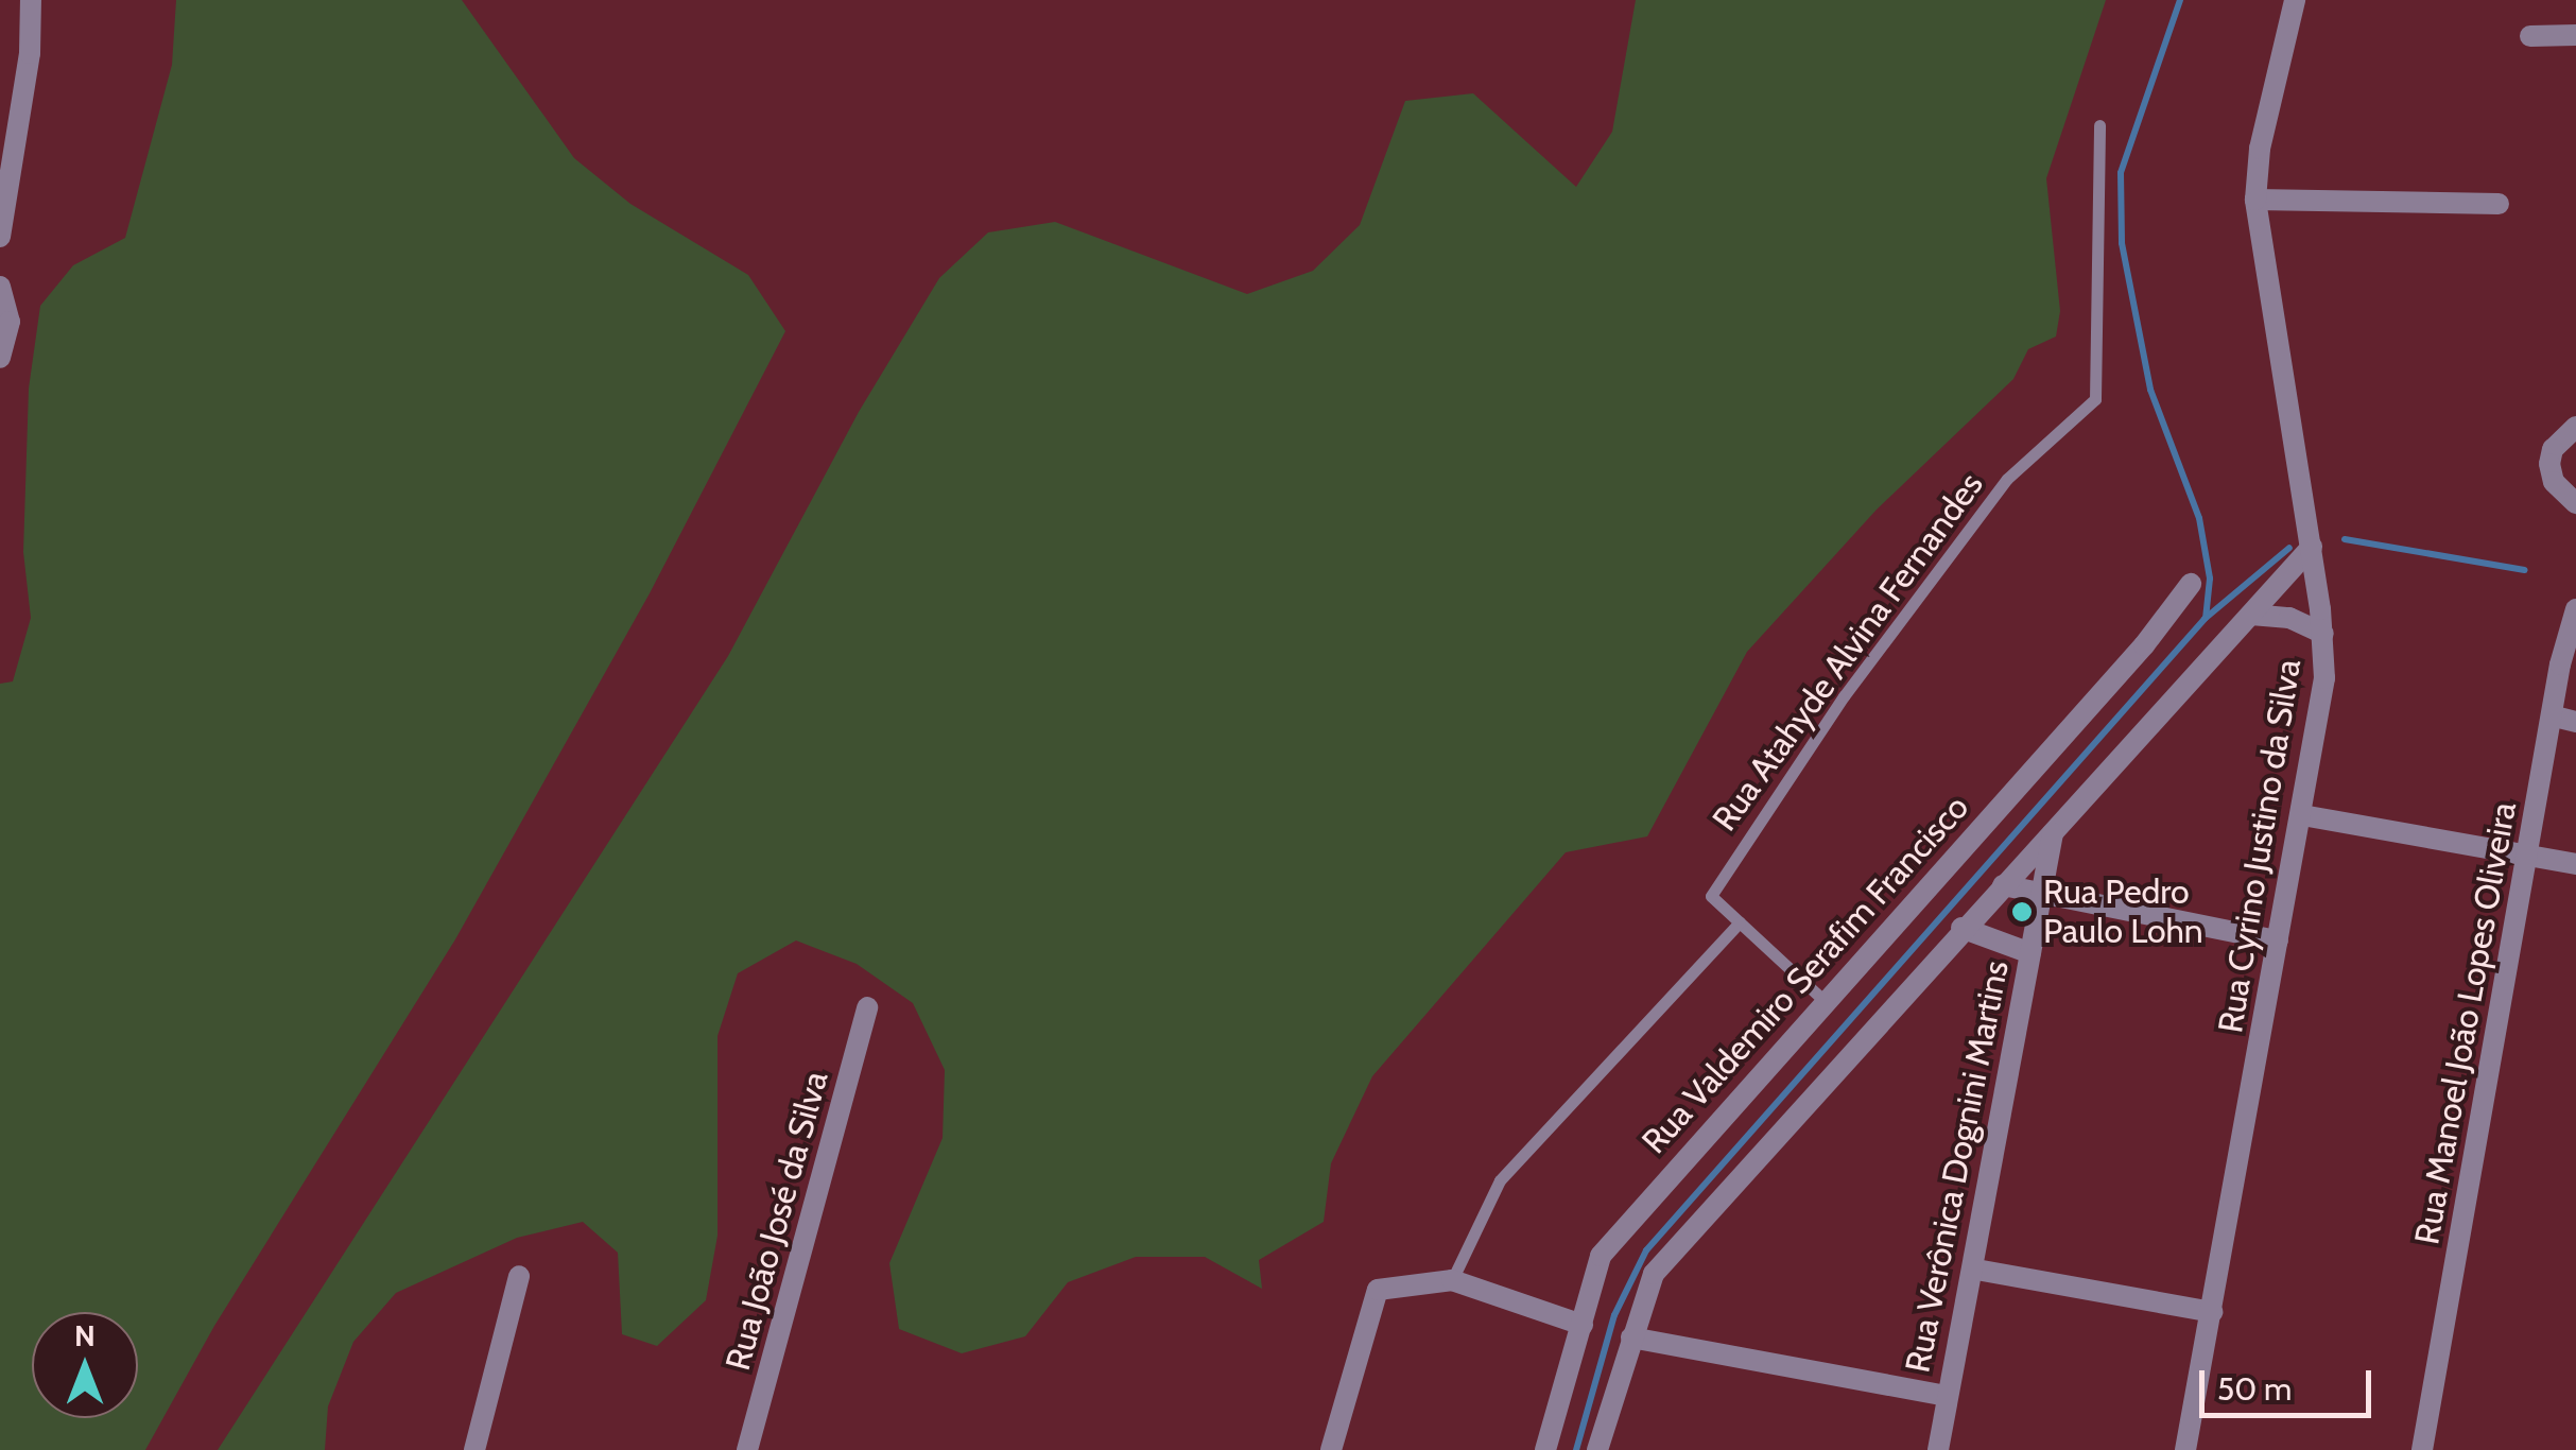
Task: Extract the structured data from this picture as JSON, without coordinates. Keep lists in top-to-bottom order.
{
  "streets": {
    "street": [
      "Rua Cyrino Justino da Silva",
      "Rua Valdemiro Serafim Francisco",
      "Rua Manoel João Lopes Oliveira",
      "Rua Verônica Dognini Martins",
      "Rua João José da Silva"
    ],
    "lane": ["Rua Atahyde Alvina Fernandes"]
  },
  "crossings": [
    ["Rua Atahyde Alvina Fernandes", "Rua Valdemiro Serafim Francisco"]
  ],
  "places": ["Rua Pedro Paulo Lohn"],
  "scale_bar": "50 m",
  "north": "top"
}
